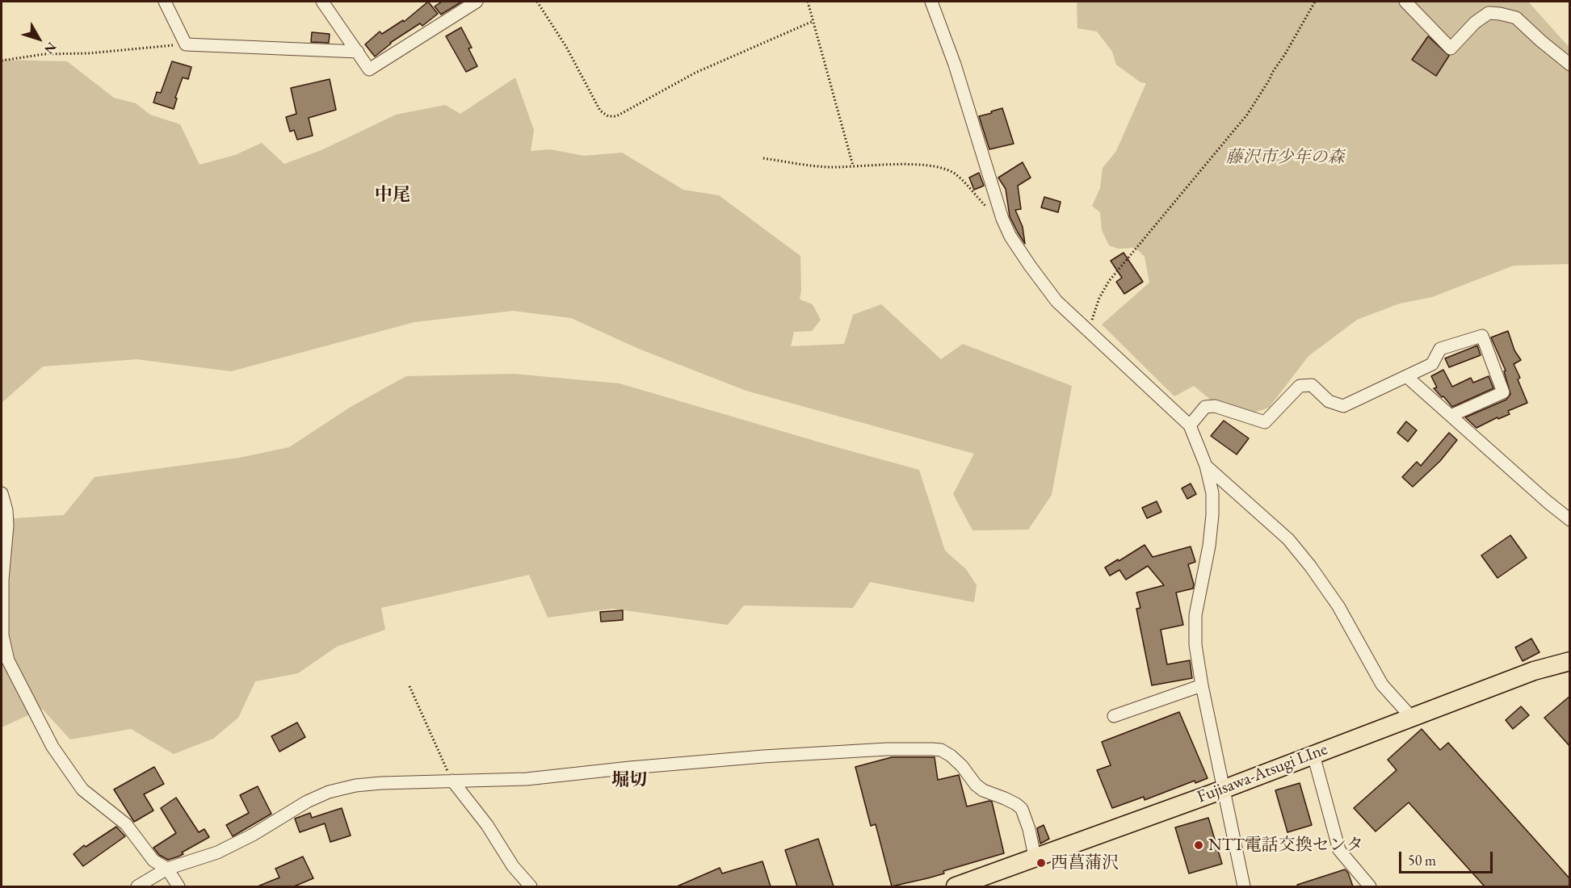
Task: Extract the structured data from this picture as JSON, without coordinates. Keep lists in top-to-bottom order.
{
  "streets": {
    "main road": ["Fujisawa-Atsugi LIne"]
  },
  "districts": ["中尾", "堀切"],
  "parks": ["藤沢市少年の森"],
  "places": ["NTT電話交換センタ", "西菖蒲沢"],
  "scale_bar": "50 m",
  "north": "bottom right"
}
